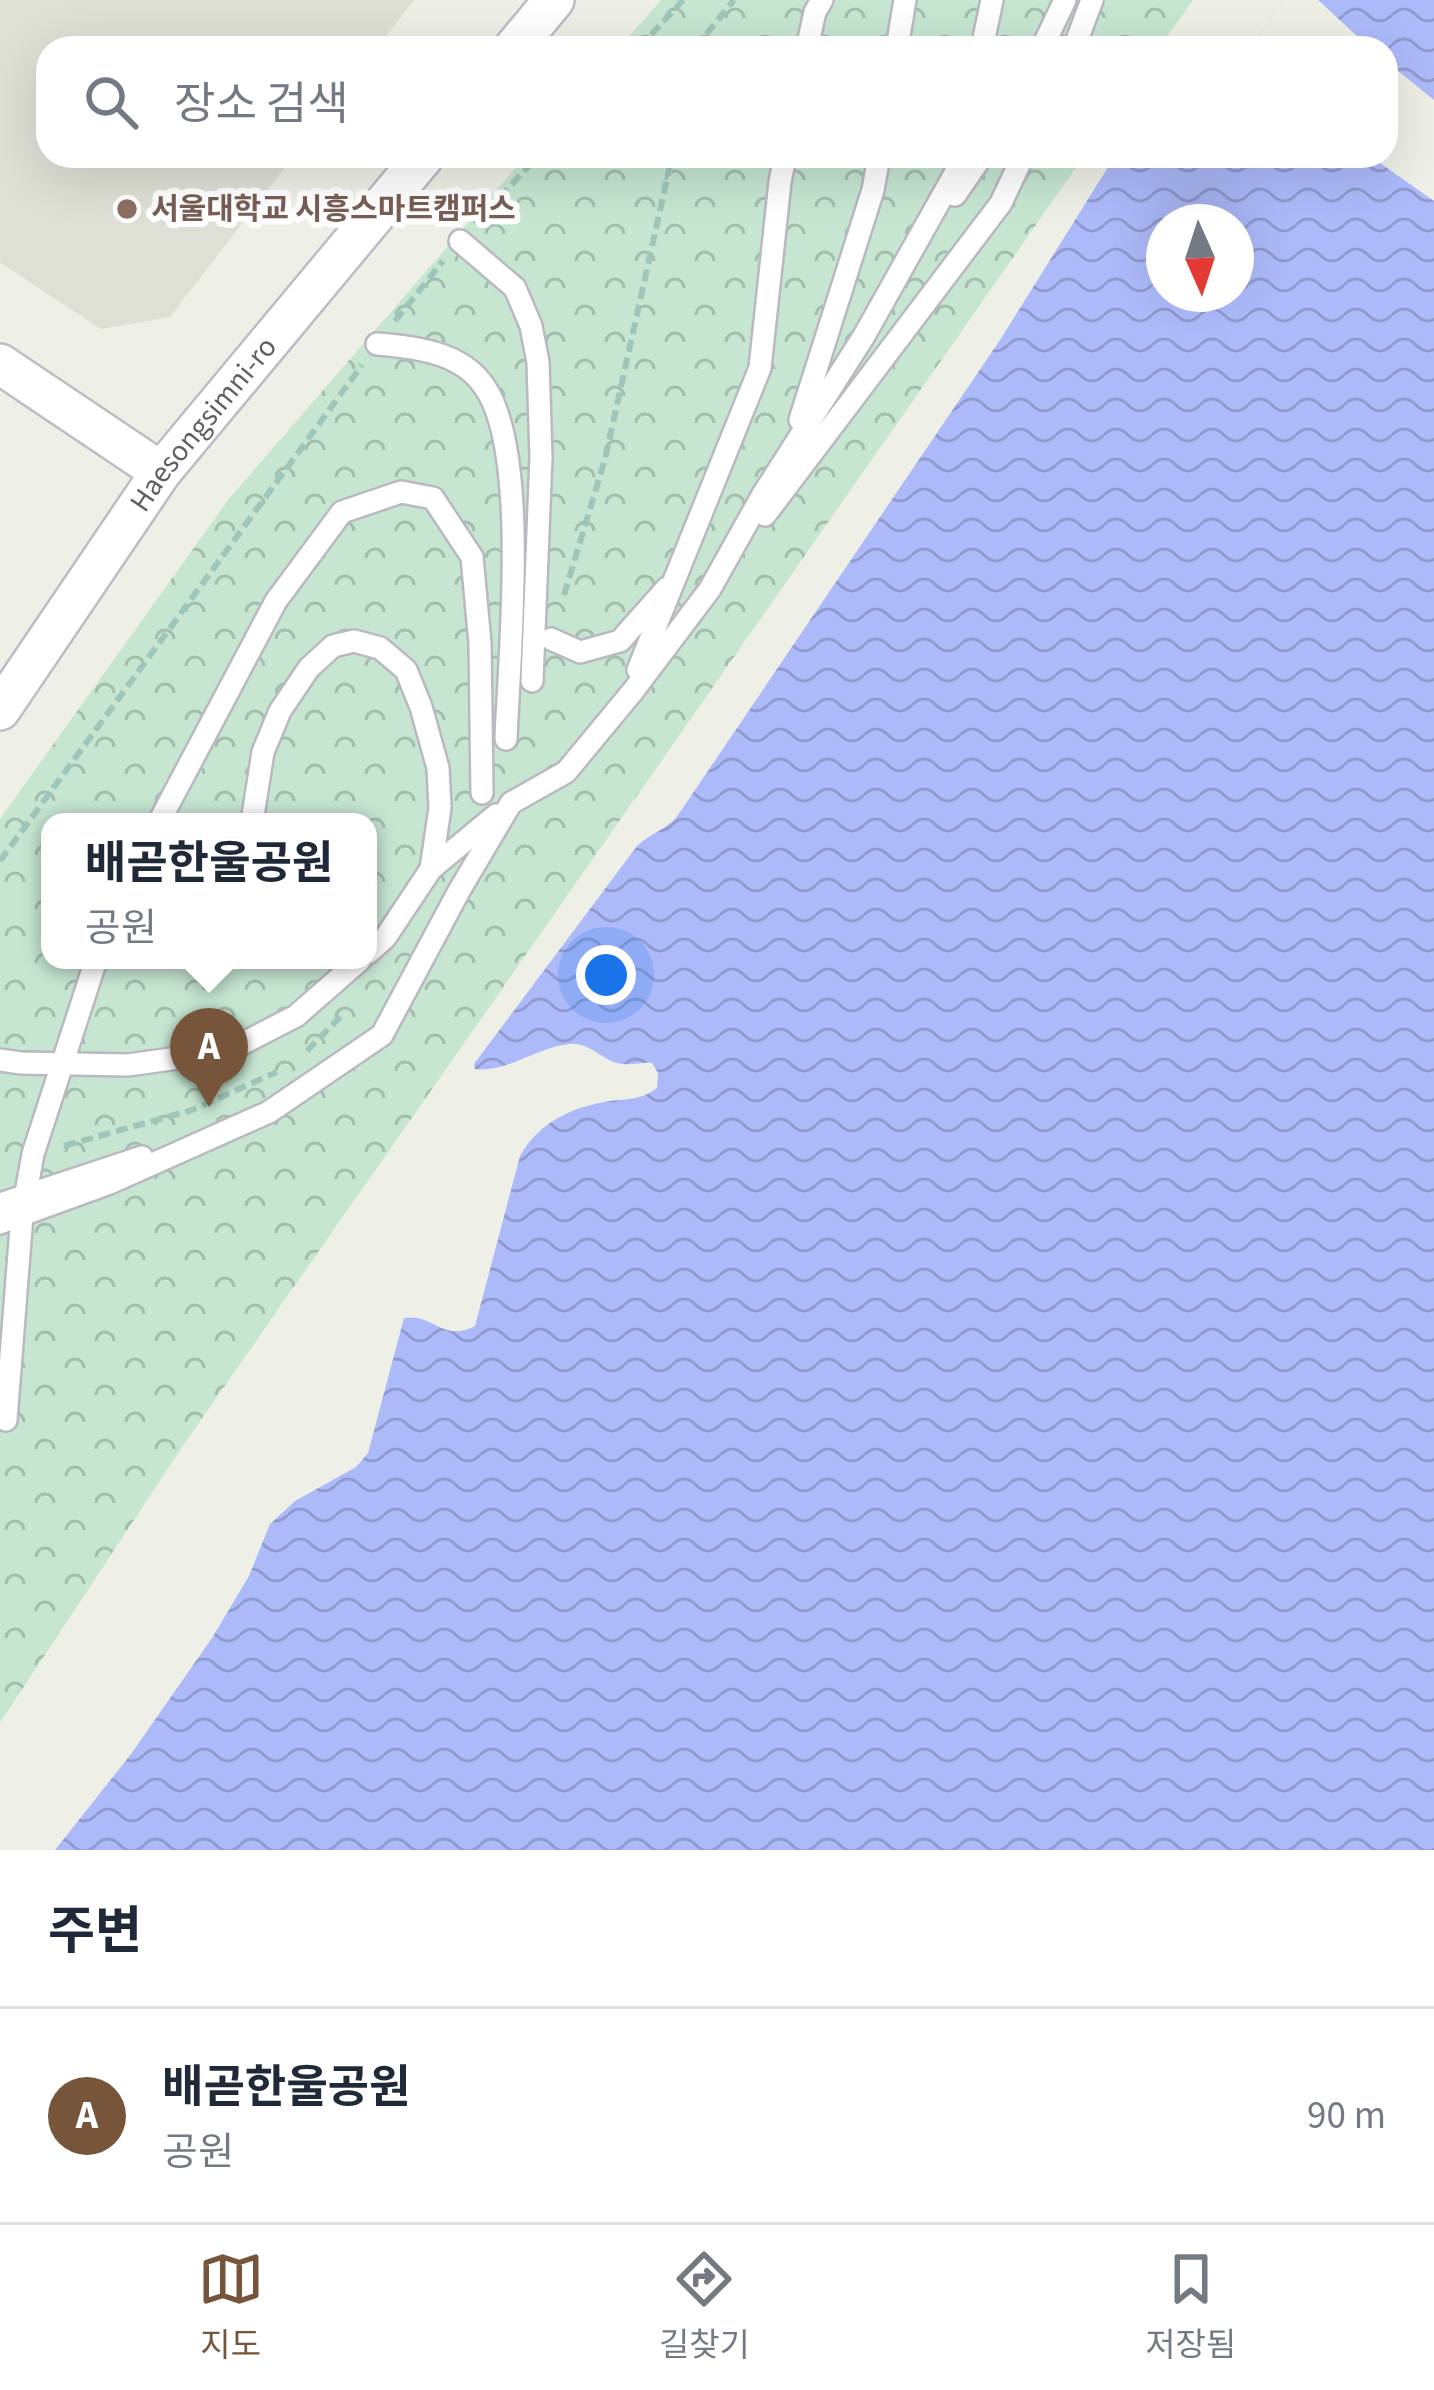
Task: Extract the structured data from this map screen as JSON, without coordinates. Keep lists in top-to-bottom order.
{
  "streets": {
    "main road": ["Haesongsimni-ro"]
  },
  "places": ["서울대학교 시흥스마트캠퍼스"],
  "north": "bottom",
  "page": {
    "search": "장소 검색",
    "popup": ["배곧한울공원", "공원"],
    "pins": "A",
    "heading": "주변",
    "list": [
      {
        "mark": "A",
        "name": "배곧한울공원",
        "note": "공원",
        "value": "90 m"
      }
    ],
    "nav": ["지도", "길찾기", "저장됨"]
  }
}
